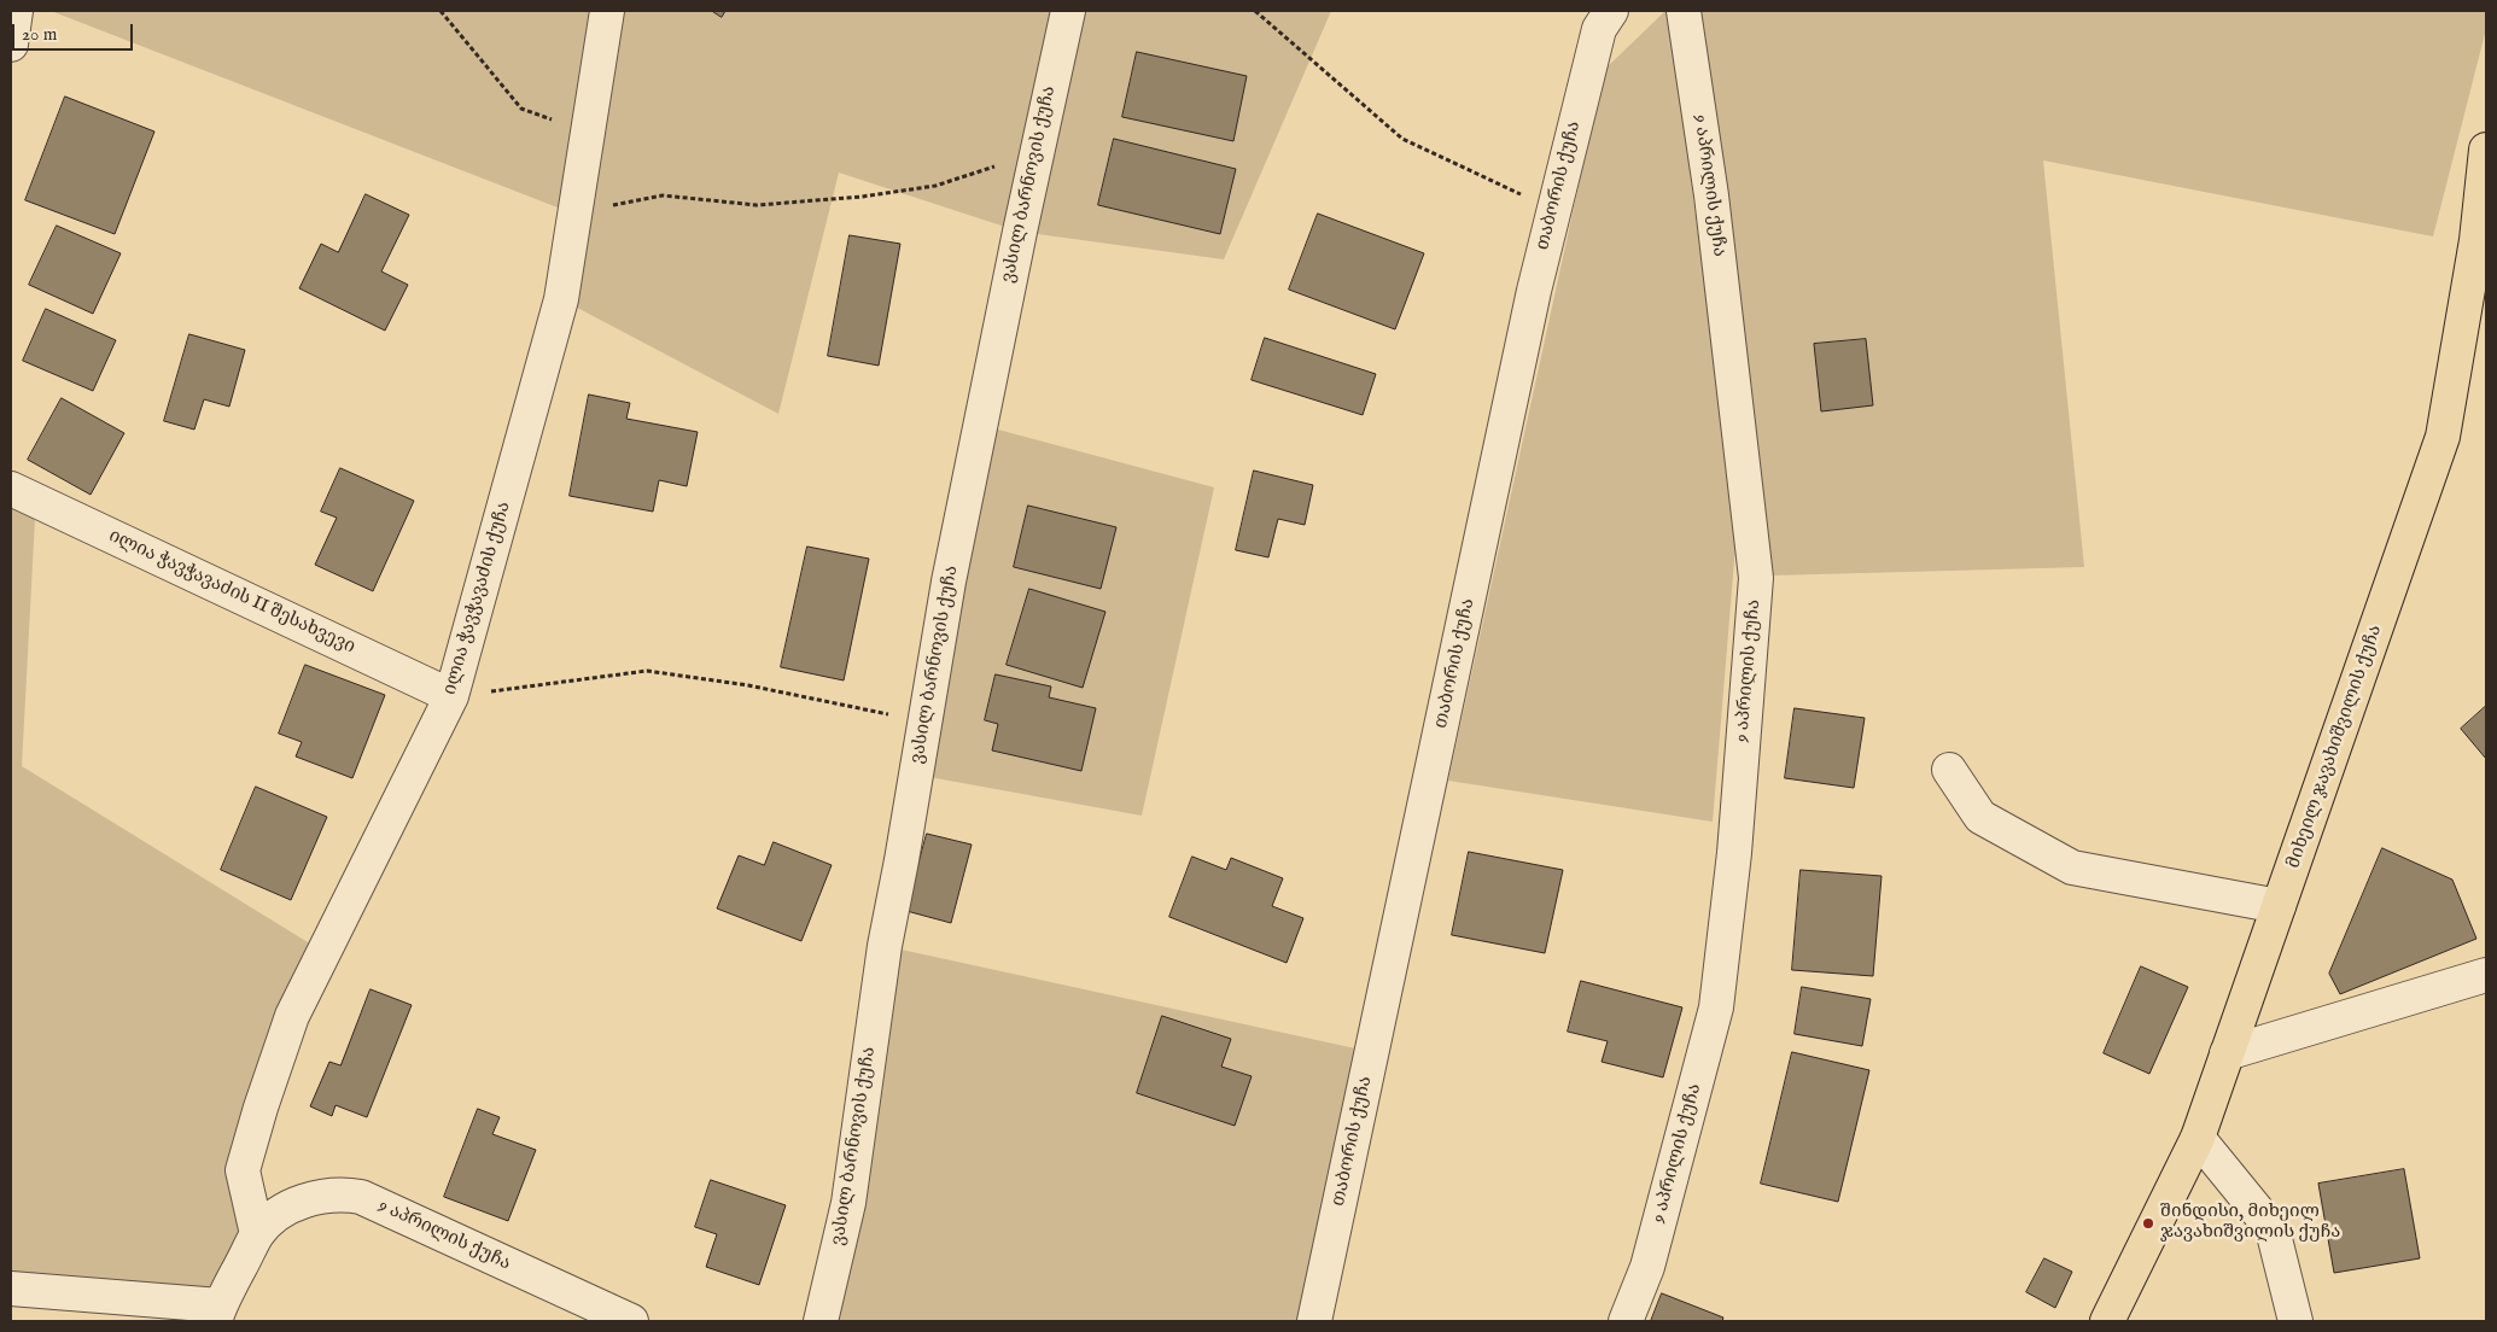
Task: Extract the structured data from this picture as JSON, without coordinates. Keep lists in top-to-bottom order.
{
  "streets": {
    "main road": ["მიხეილ ჯავახიშვილის ქუჩა"],
    "street": [
      "ვასილ ბარნოვის ქუჩა",
      "თაბორის ქუჩა",
      "9 აპრილის ქუჩა",
      "ილია ჭავჭავაძის II შესახვევი",
      "ილია ჭავჭავაძის ქუჩა"
    ]
  },
  "crossings": [
    ["9 აპრილის ქუჩა", "ილია ჭავჭავაძის ქუჩა"],
    ["ილია ჭავჭავაძის II შესახვევი", "ილია ჭავჭავაძის ქუჩა"]
  ],
  "places": ["შინდისი, მიხეილ ჯავახიშვილის ქუჩა"],
  "scale_bar": "20 m"
}
